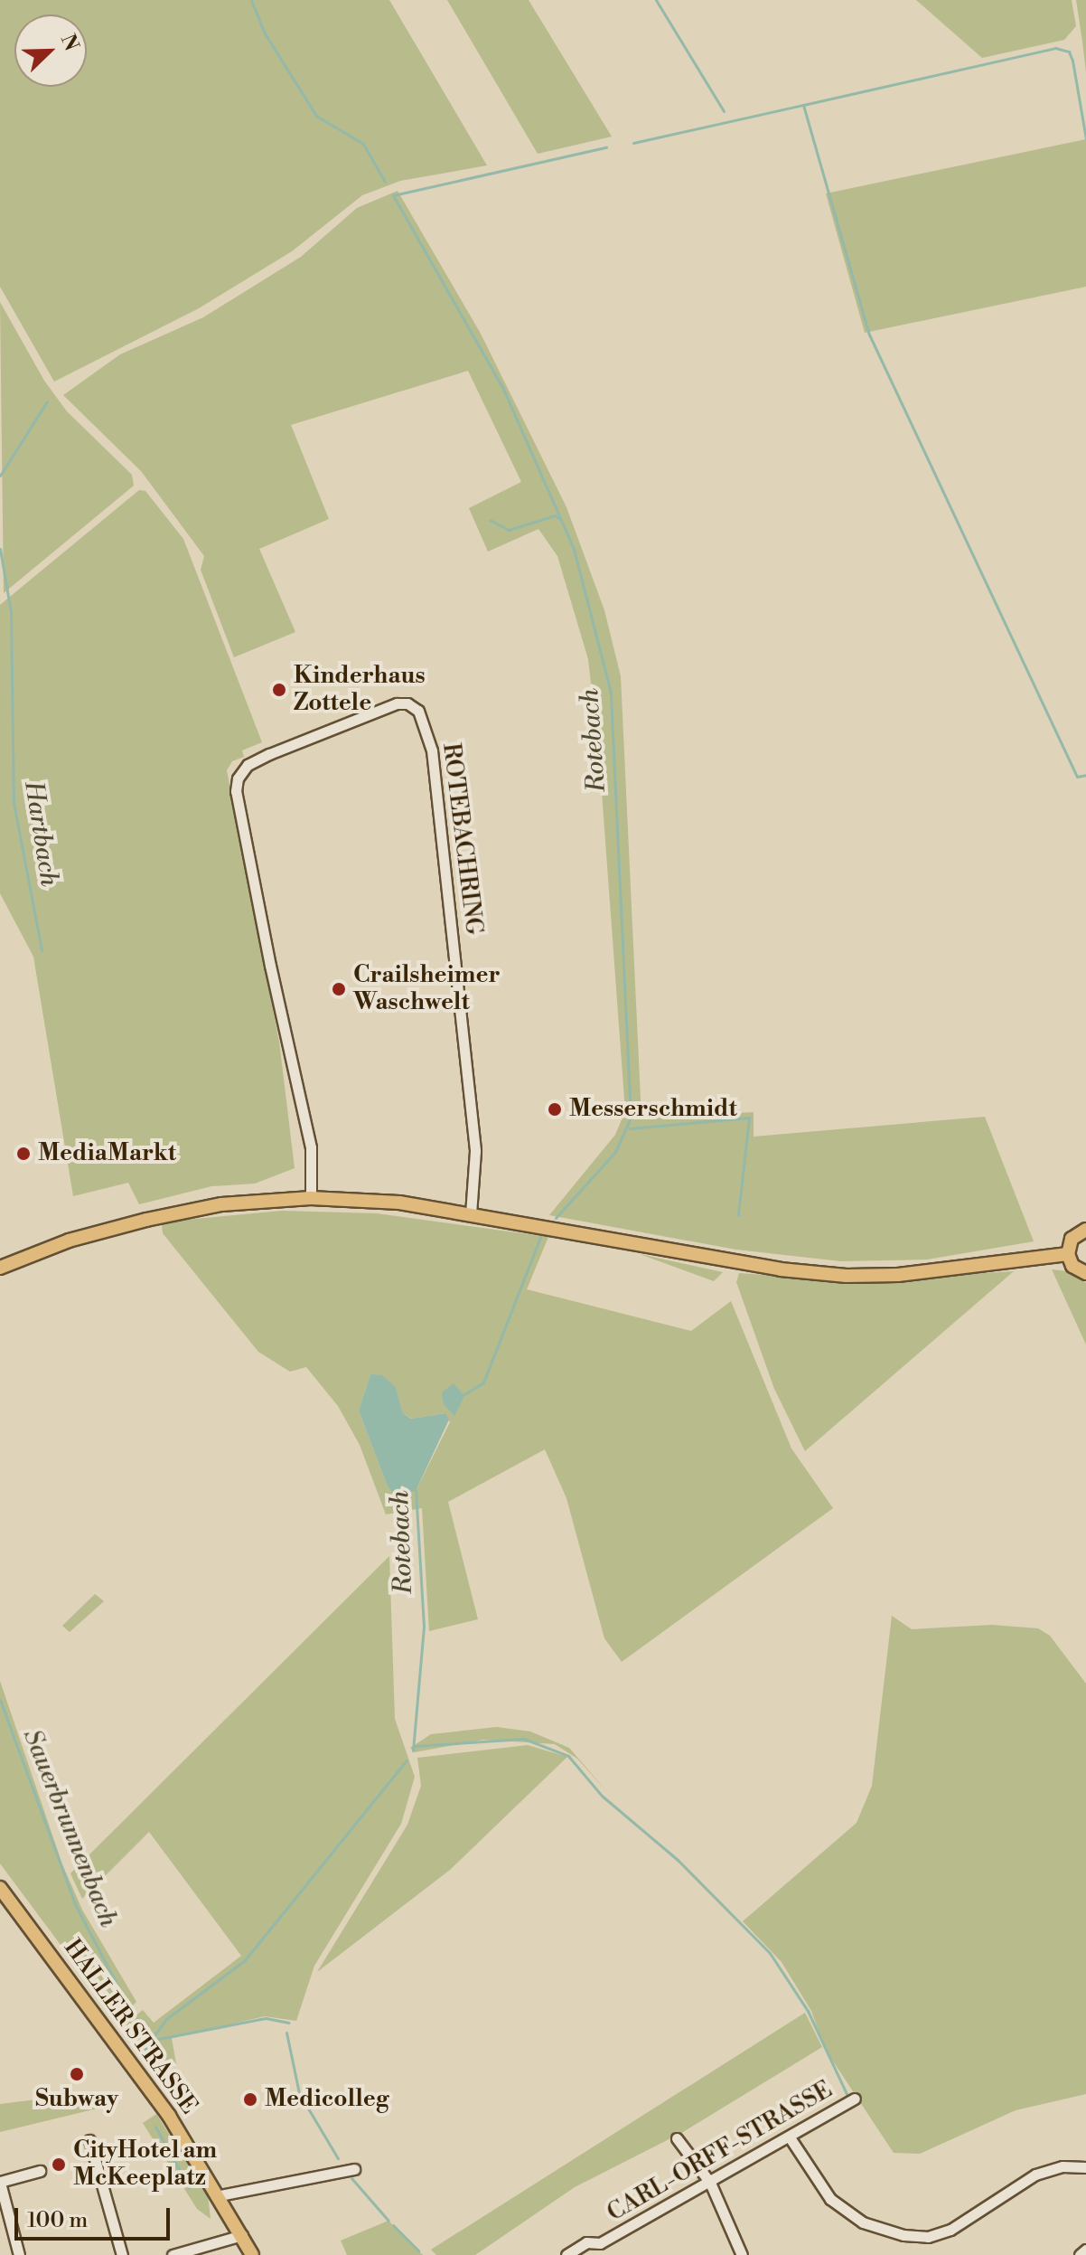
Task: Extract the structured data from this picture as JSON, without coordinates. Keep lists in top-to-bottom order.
{
  "streets": {
    "main road": ["HALLER STRASSE"],
    "street": ["ROTEBACHRING", "CARL-ORFF-STRASSE"]
  },
  "water": ["Rotebach", "Hartbach", "Sauerbrunnenbach"],
  "places": [
    "Kinderhaus Zottele",
    "Crailsheimer Waschwelt",
    "Messerschmidt",
    "MediaMarkt",
    "Subway",
    "Medicolleg",
    "CityHotel am McKeeplatz"
  ],
  "scale_bar": "100 m",
  "north": "top right"
}
